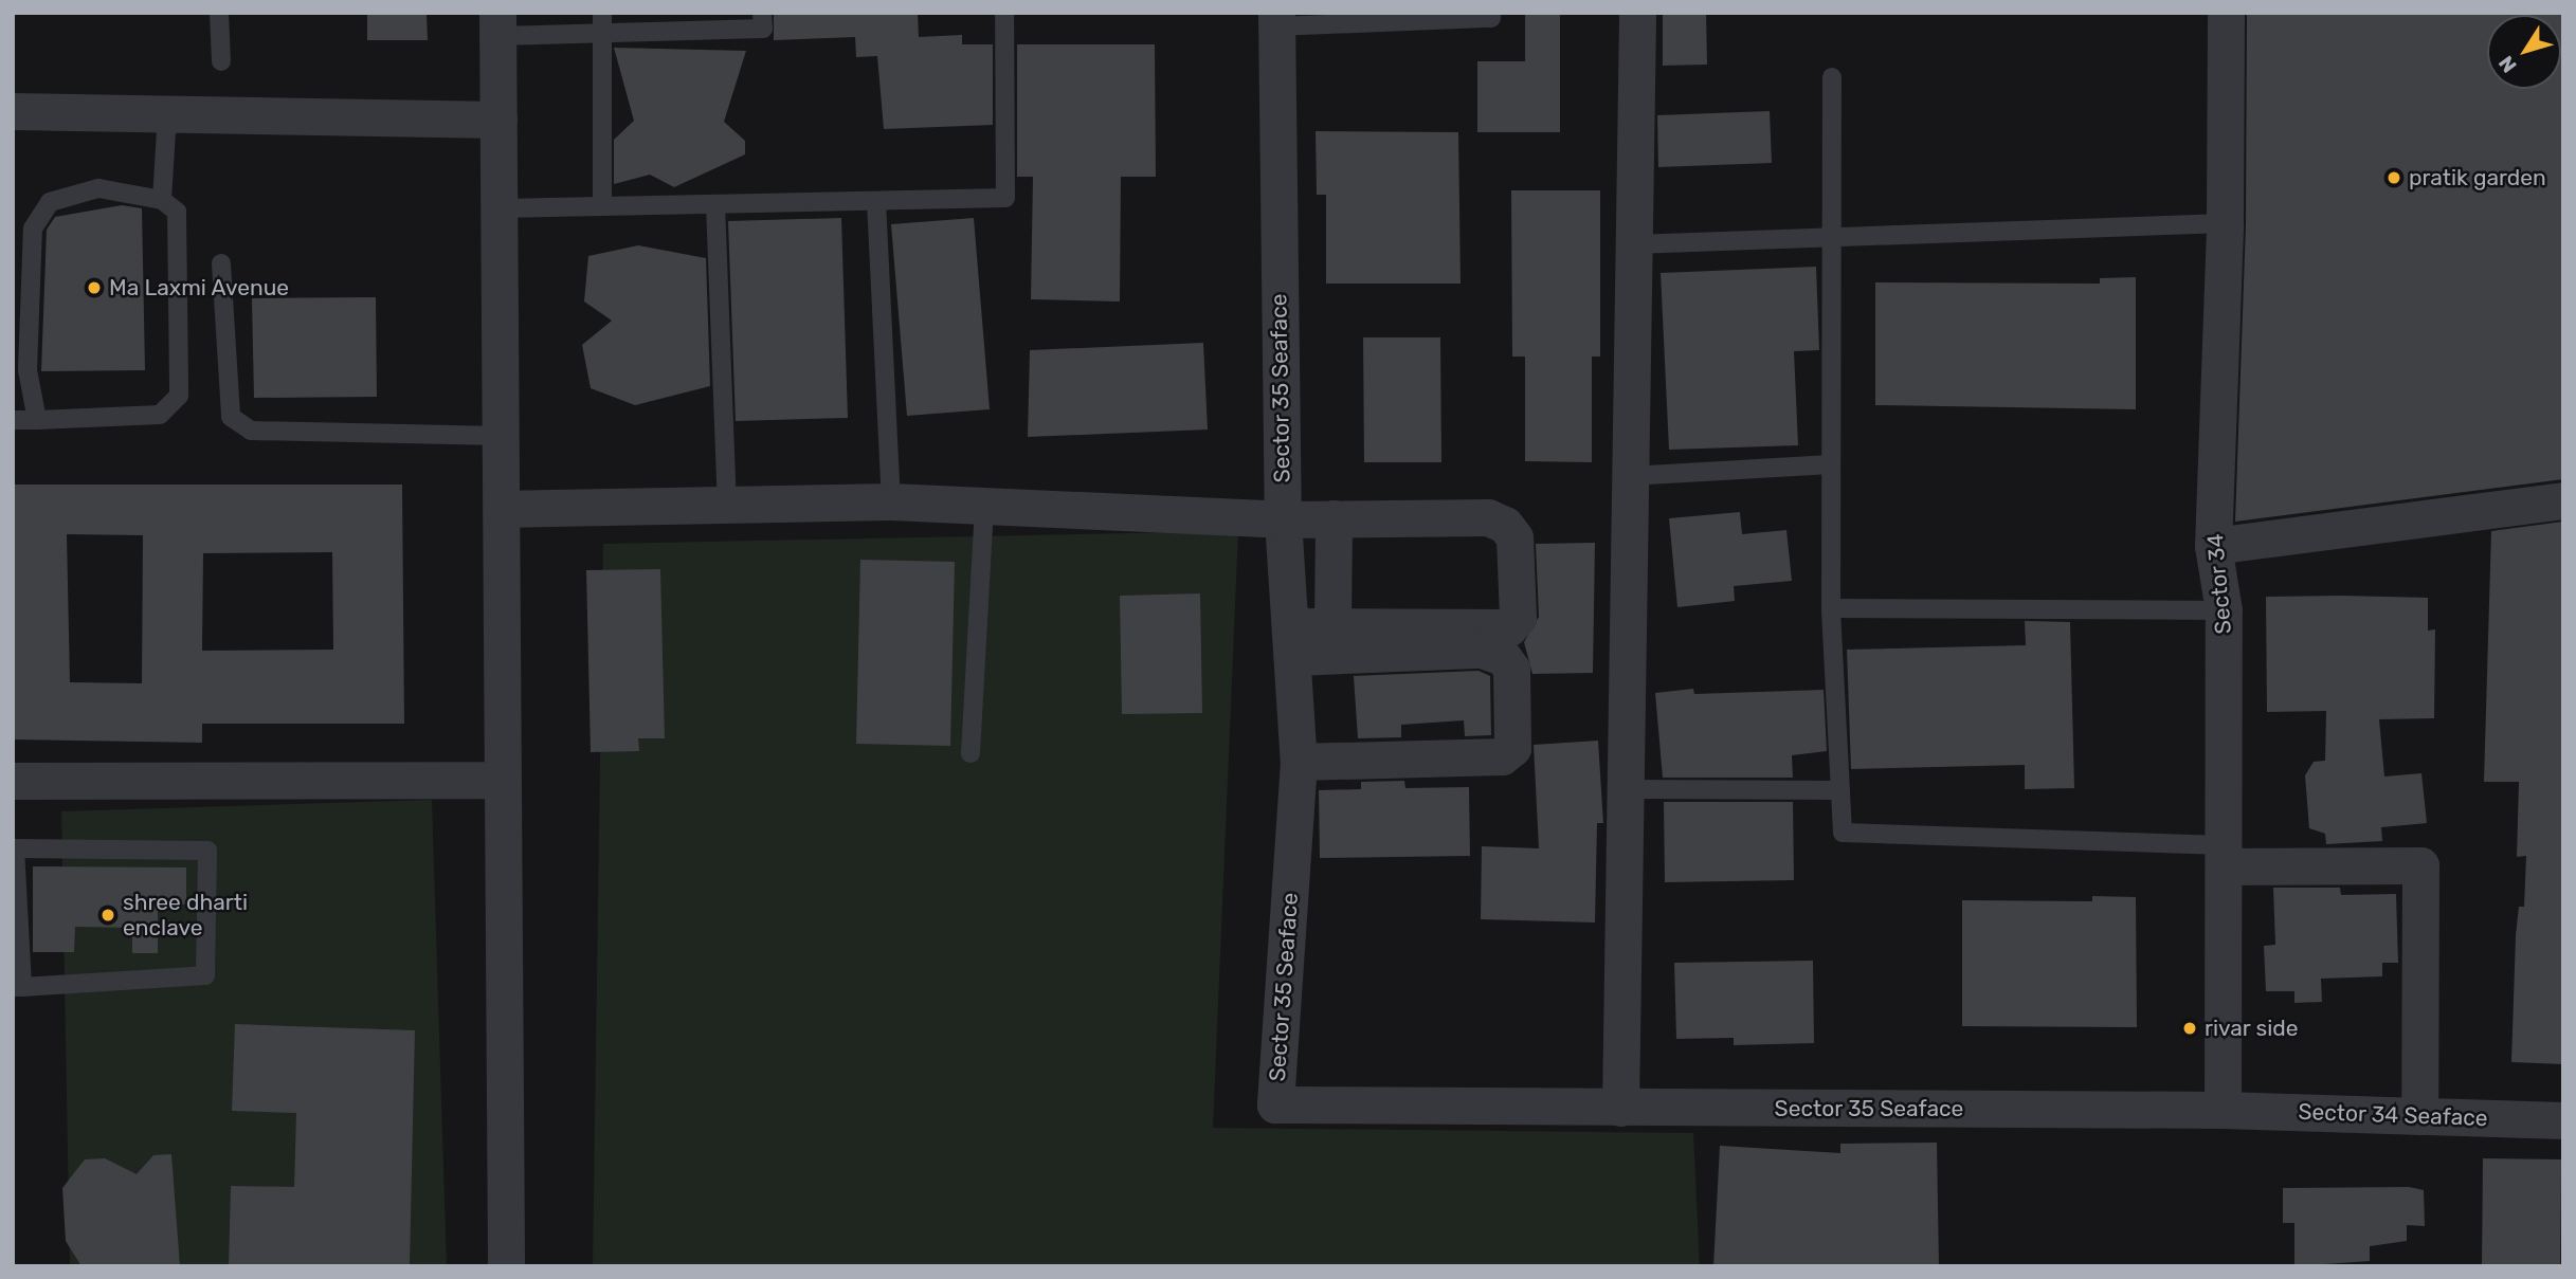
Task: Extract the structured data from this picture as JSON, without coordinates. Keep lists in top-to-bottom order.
{
  "streets": {
    "street": ["Sector 35 Seaface", "Sector 34", "Sector 34 Seaface"]
  },
  "crossings": [
    ["Sector 35 Seaface", "Sector 34"],
    ["Sector 35 Seaface", "Sector 34 Seaface"],
    ["Sector 34", "Sector 34 Seaface"]
  ],
  "places": [
    "pratik garden",
    "Ma Laxmi Avenue",
    "shree dharti enclave",
    "rivar side"
  ],
  "north": "bottom left"
}
